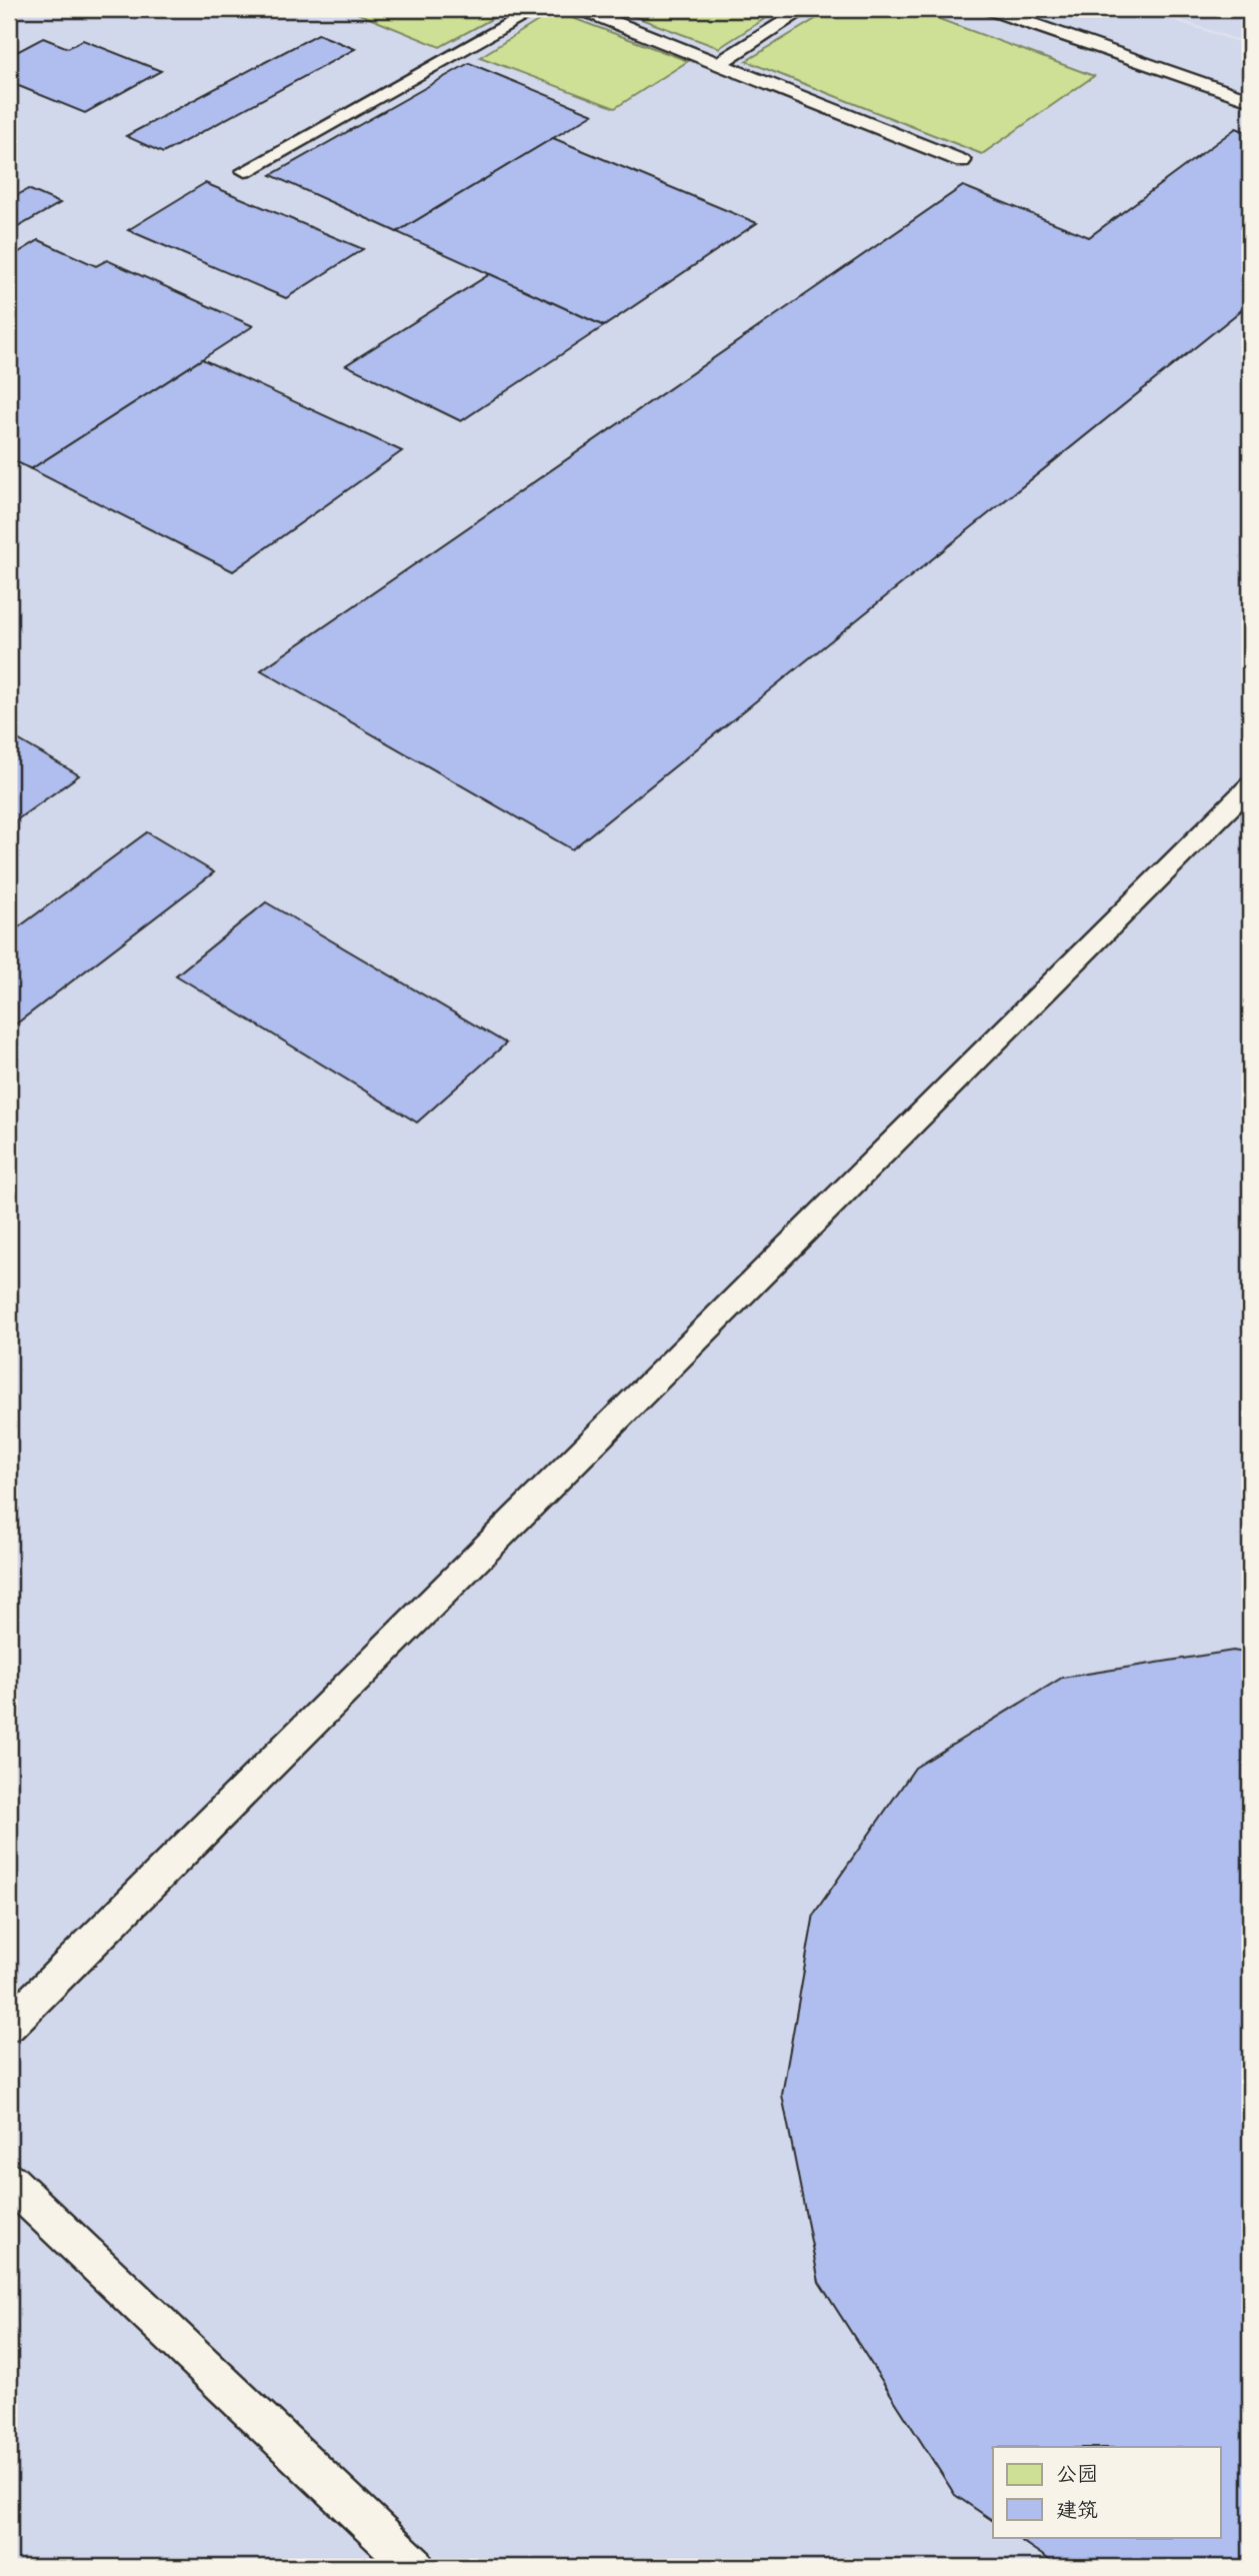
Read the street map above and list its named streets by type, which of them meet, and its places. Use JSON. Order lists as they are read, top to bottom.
{
  "legend": ["公园", "建筑"]
}
